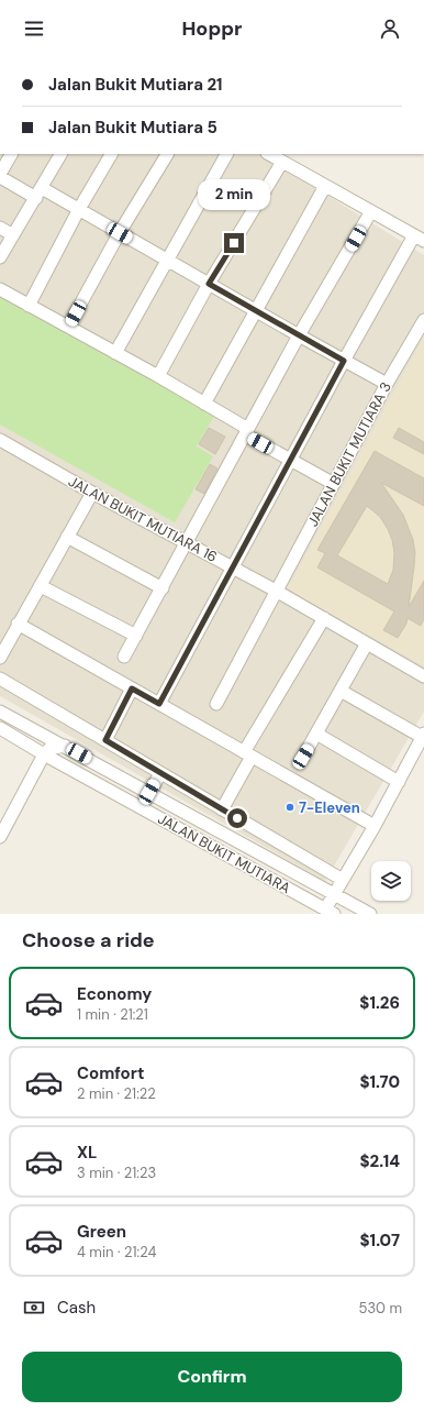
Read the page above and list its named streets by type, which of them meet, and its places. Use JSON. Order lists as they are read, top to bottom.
{
  "streets": {
    "street": ["JALAN BUKIT MUTIARA 3", "JALAN BUKIT MUTIARA 16", "JALAN BUKIT MUTIARA"]
  },
  "crossings": [
    ["JALAN BUKIT MUTIARA 3", "JALAN BUKIT MUTIARA 16"]
  ],
  "places": ["7-Eleven"],
  "page": {
    "header": "Hoppr",
    "banner": ["Jalan Bukit Mutiara 21", "Jalan Bukit Mutiara 5"],
    "bubble": "2 min",
    "heading": "Choose a ride",
    "list": [
      {
        "name": "Economy",
        "note": "1 min · 21:21",
        "value": "$1.26"
      },
      {
        "name": "Comfort",
        "note": "2 min · 21:22",
        "value": "$1.70"
      },
      {
        "name": "XL",
        "note": "3 min · 21:23",
        "value": "$2.14"
      },
      {
        "name": "Green",
        "note": "4 min · 21:24",
        "value": "$1.07"
      }
    ],
    "pay": ["Cash", "530 m"],
    "buttons": "Confirm"
  }
}
